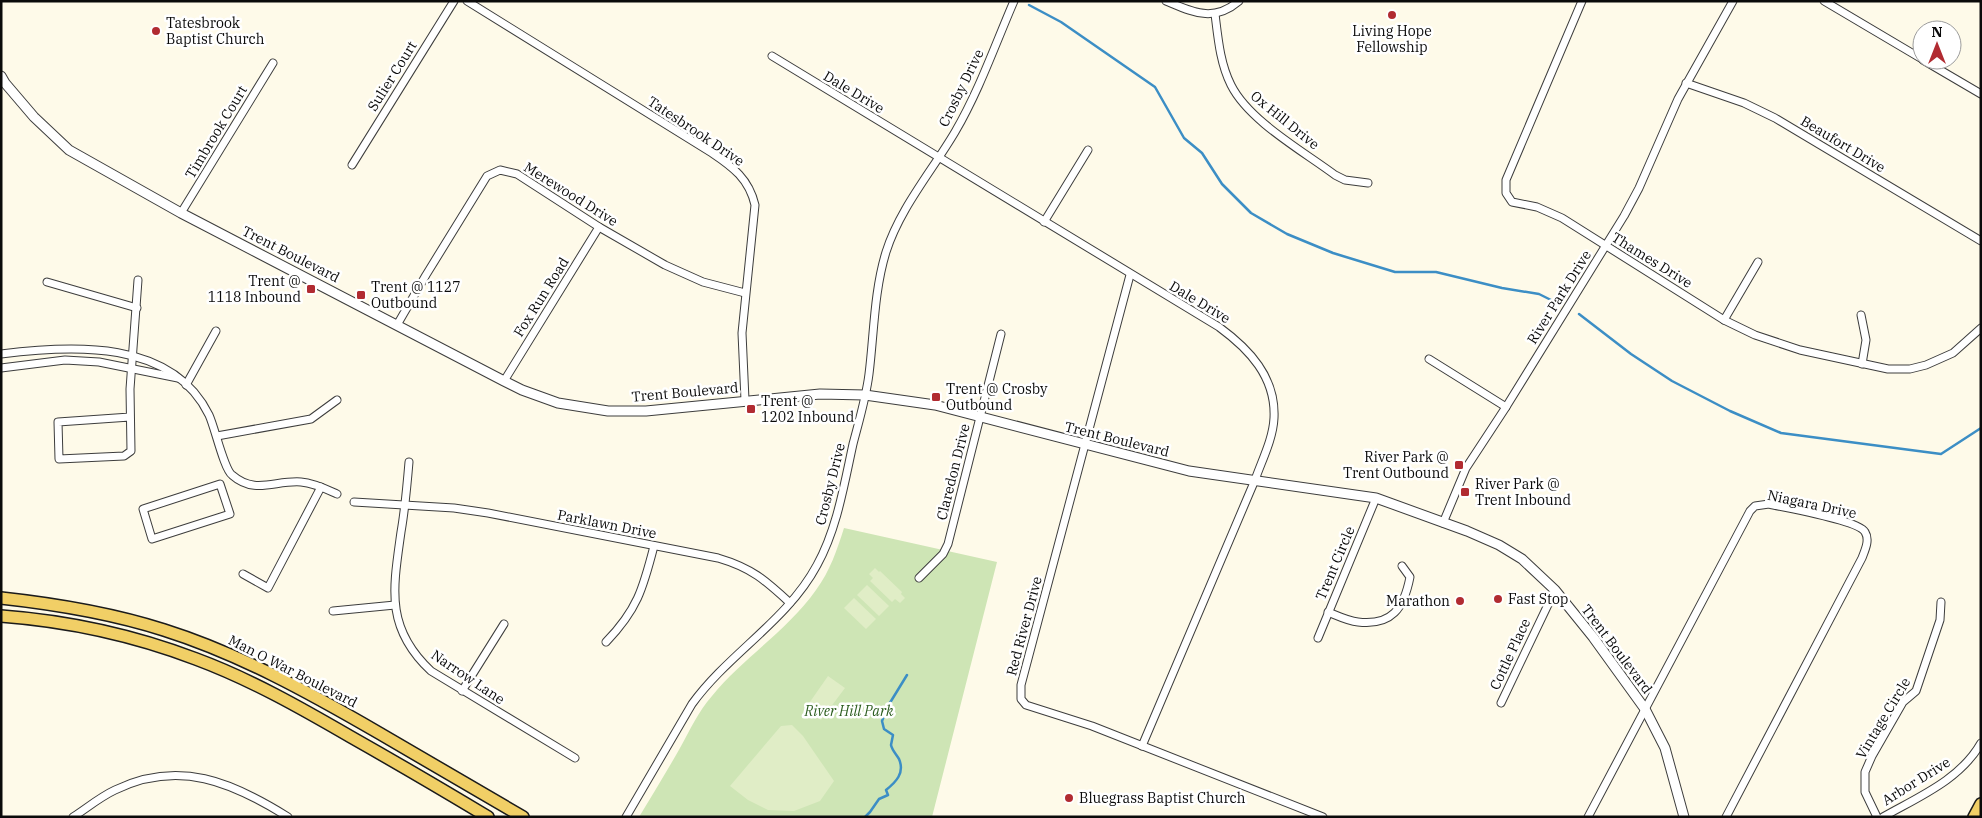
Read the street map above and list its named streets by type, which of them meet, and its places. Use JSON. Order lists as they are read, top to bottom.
{
  "streets": {
    "main road": ["Man O War Boulevard"],
    "street": [
      "Sulier Court",
      "Crosby Drive",
      "Dale Drive",
      "Ox Hill Drive",
      "Tatesbrook Drive",
      "Timbrook Court",
      "Beaufort Drive",
      "Merewood Drive",
      "Trent Boulevard",
      "Thames Drive",
      "Fox Run Road",
      "River Park Drive",
      "Claredon Drive",
      "Niagara Drive",
      "Parklawn Drive",
      "Trent Circle",
      "Red River Drive",
      "Cottle Place",
      "Narrow Lane",
      "Vintage Circle",
      "Arbor Drive"
    ]
  },
  "crossings": [
    ["Crosby Drive", "Dale Drive"],
    ["Crosby Drive", "Trent Boulevard"],
    ["Crosby Drive", "Parklawn Drive"],
    ["Dale Drive", "Trent Boulevard"],
    ["Dale Drive", "Red River Drive"],
    ["Tatesbrook Drive", "Merewood Drive"],
    ["Tatesbrook Drive", "Trent Boulevard"],
    ["Timbrook Court", "Trent Boulevard"],
    ["Beaufort Drive", "River Park Drive"],
    ["Merewood Drive", "Trent Boulevard"],
    ["Merewood Drive", "Fox Run Road"],
    ["Trent Boulevard", "Fox Run Road"],
    ["Trent Boulevard", "River Park Drive"],
    ["Trent Boulevard", "Claredon Drive"],
    ["Trent Boulevard", "Niagara Drive"],
    ["Trent Boulevard", "Trent Circle"],
    ["Trent Boulevard", "Red River Drive"],
    ["Trent Boulevard", "Cottle Place"],
    ["Thames Drive", "River Park Drive"],
    ["Parklawn Drive", "Narrow Lane"]
  ],
  "parks": ["River Hill Park"],
  "places": {
    "other": [
      "Living Hope Fellowship",
      "Tatesbrook Baptist Church",
      "Fast Stop",
      "Marathon",
      "Bluegrass Baptist Church"
    ],
    "transit": [
      "Trent @ 1118 Inbound",
      "Trent @ 1127 Outbound",
      "Trent @ Crosby Outbound",
      "Trent @ 1202 Inbound",
      "River Park @ Trent Outbound",
      "River Park @ Trent Inbound"
    ]
  },
  "north": "top"
}
